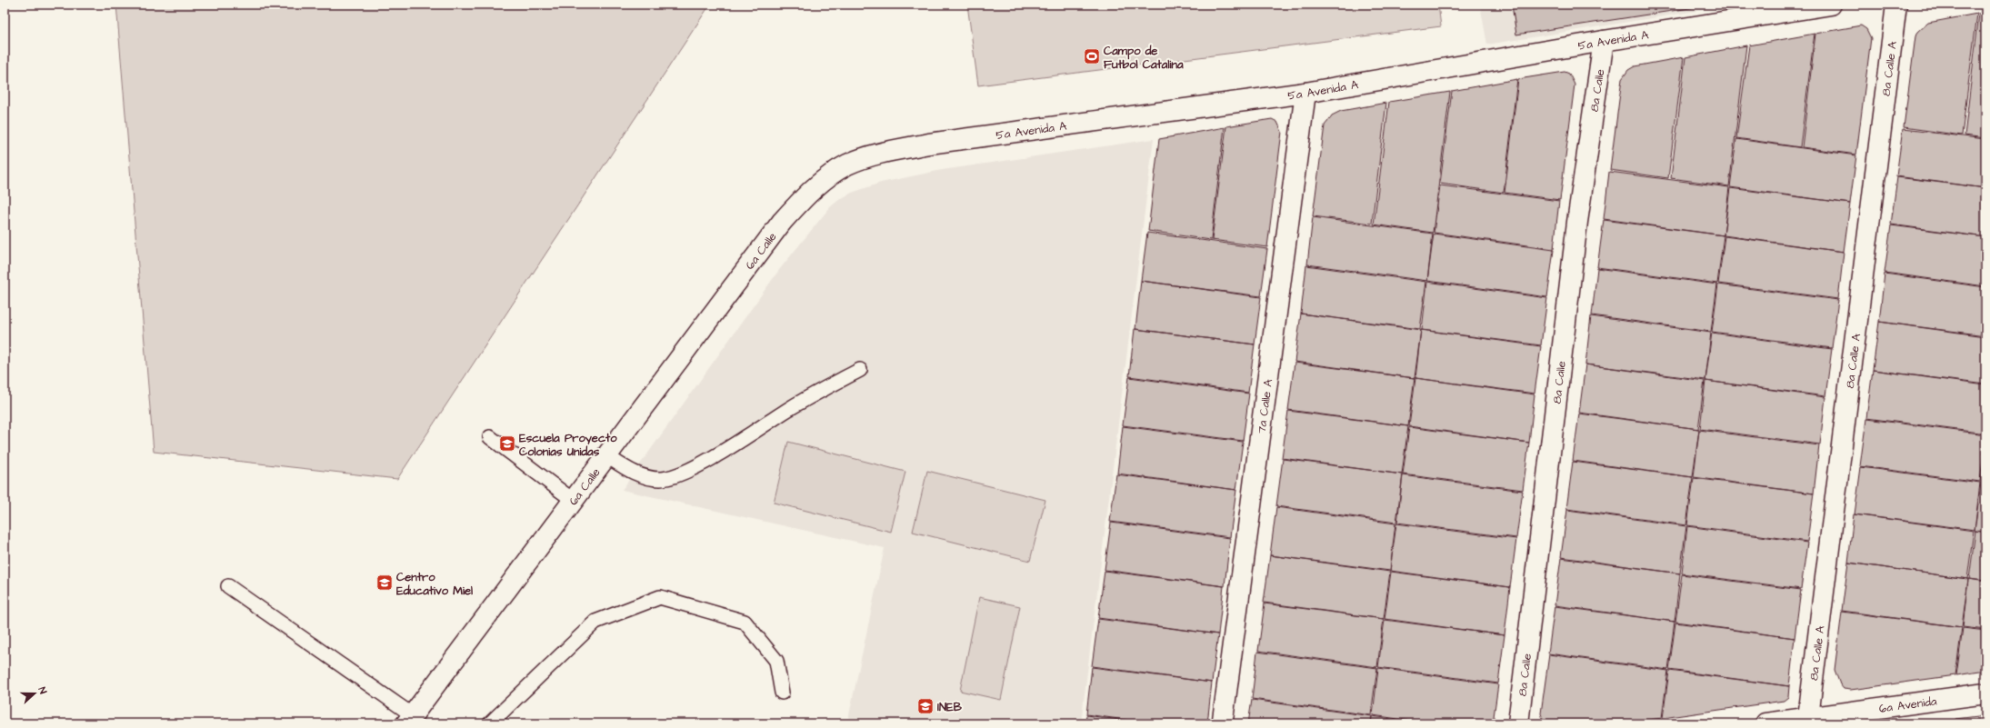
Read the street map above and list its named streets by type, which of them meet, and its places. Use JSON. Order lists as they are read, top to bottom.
{
  "streets": {
    "street": [
      "5a Avenida A",
      "8a Calle A",
      "8a Calle",
      "6a Calle",
      "7a Calle A",
      "6a Avenida"
    ]
  },
  "crossings": [
    ["5a Avenida A", "8a Calle"],
    ["5a Avenida A", "6a Calle"],
    ["5a Avenida A", "7a Calle A"],
    ["8a Calle A", "6a Avenida"]
  ],
  "places": {
    "sports": ["Campo de Futbol Catalina"],
    "school or university": ["Escuela Proyecto Colonias Unidas", "Centro Educativo Miel", "INEB"]
  },
  "north": "right"
}
